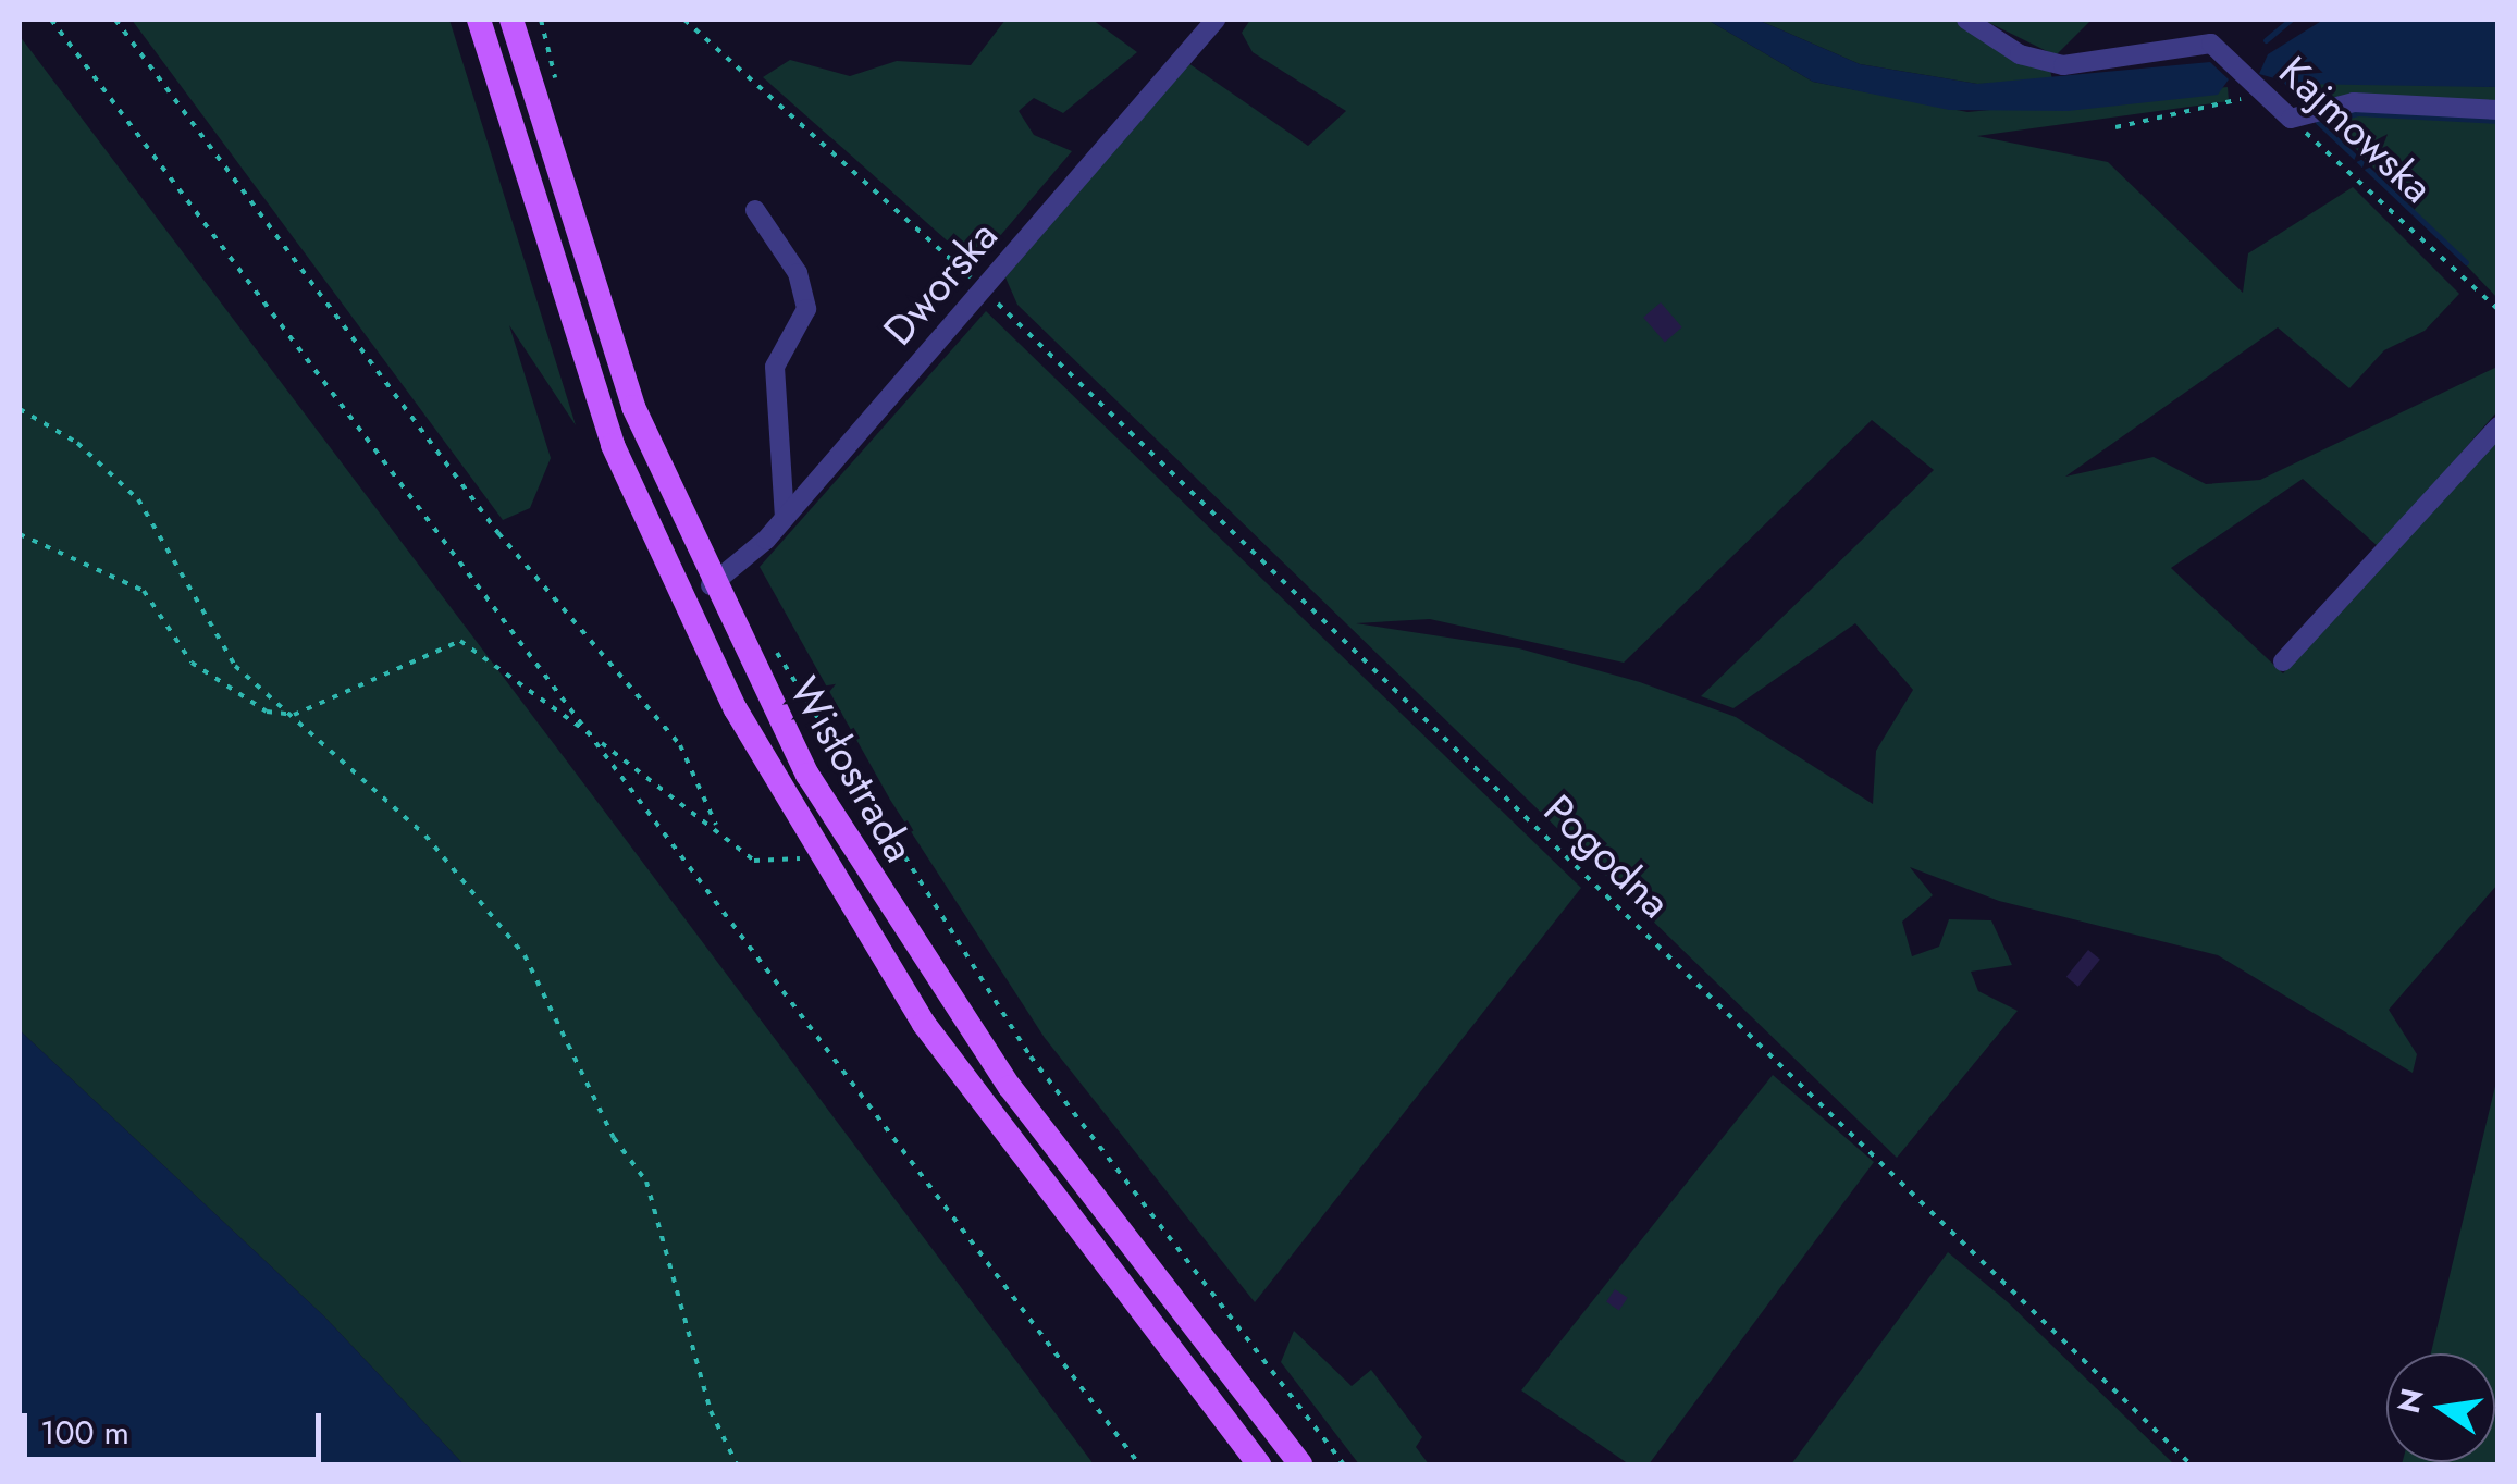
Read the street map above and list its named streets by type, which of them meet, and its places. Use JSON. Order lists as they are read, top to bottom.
{
  "streets": {
    "main road": ["Wisłostrada"],
    "street": ["Kajmowska", "Dworska"],
    "path": ["Pogodna"]
  },
  "crossings": [
    ["Dworska", "Wisłostrada"],
    ["Dworska", "Pogodna"]
  ],
  "scale_bar": "100 m",
  "north": "left"
}
